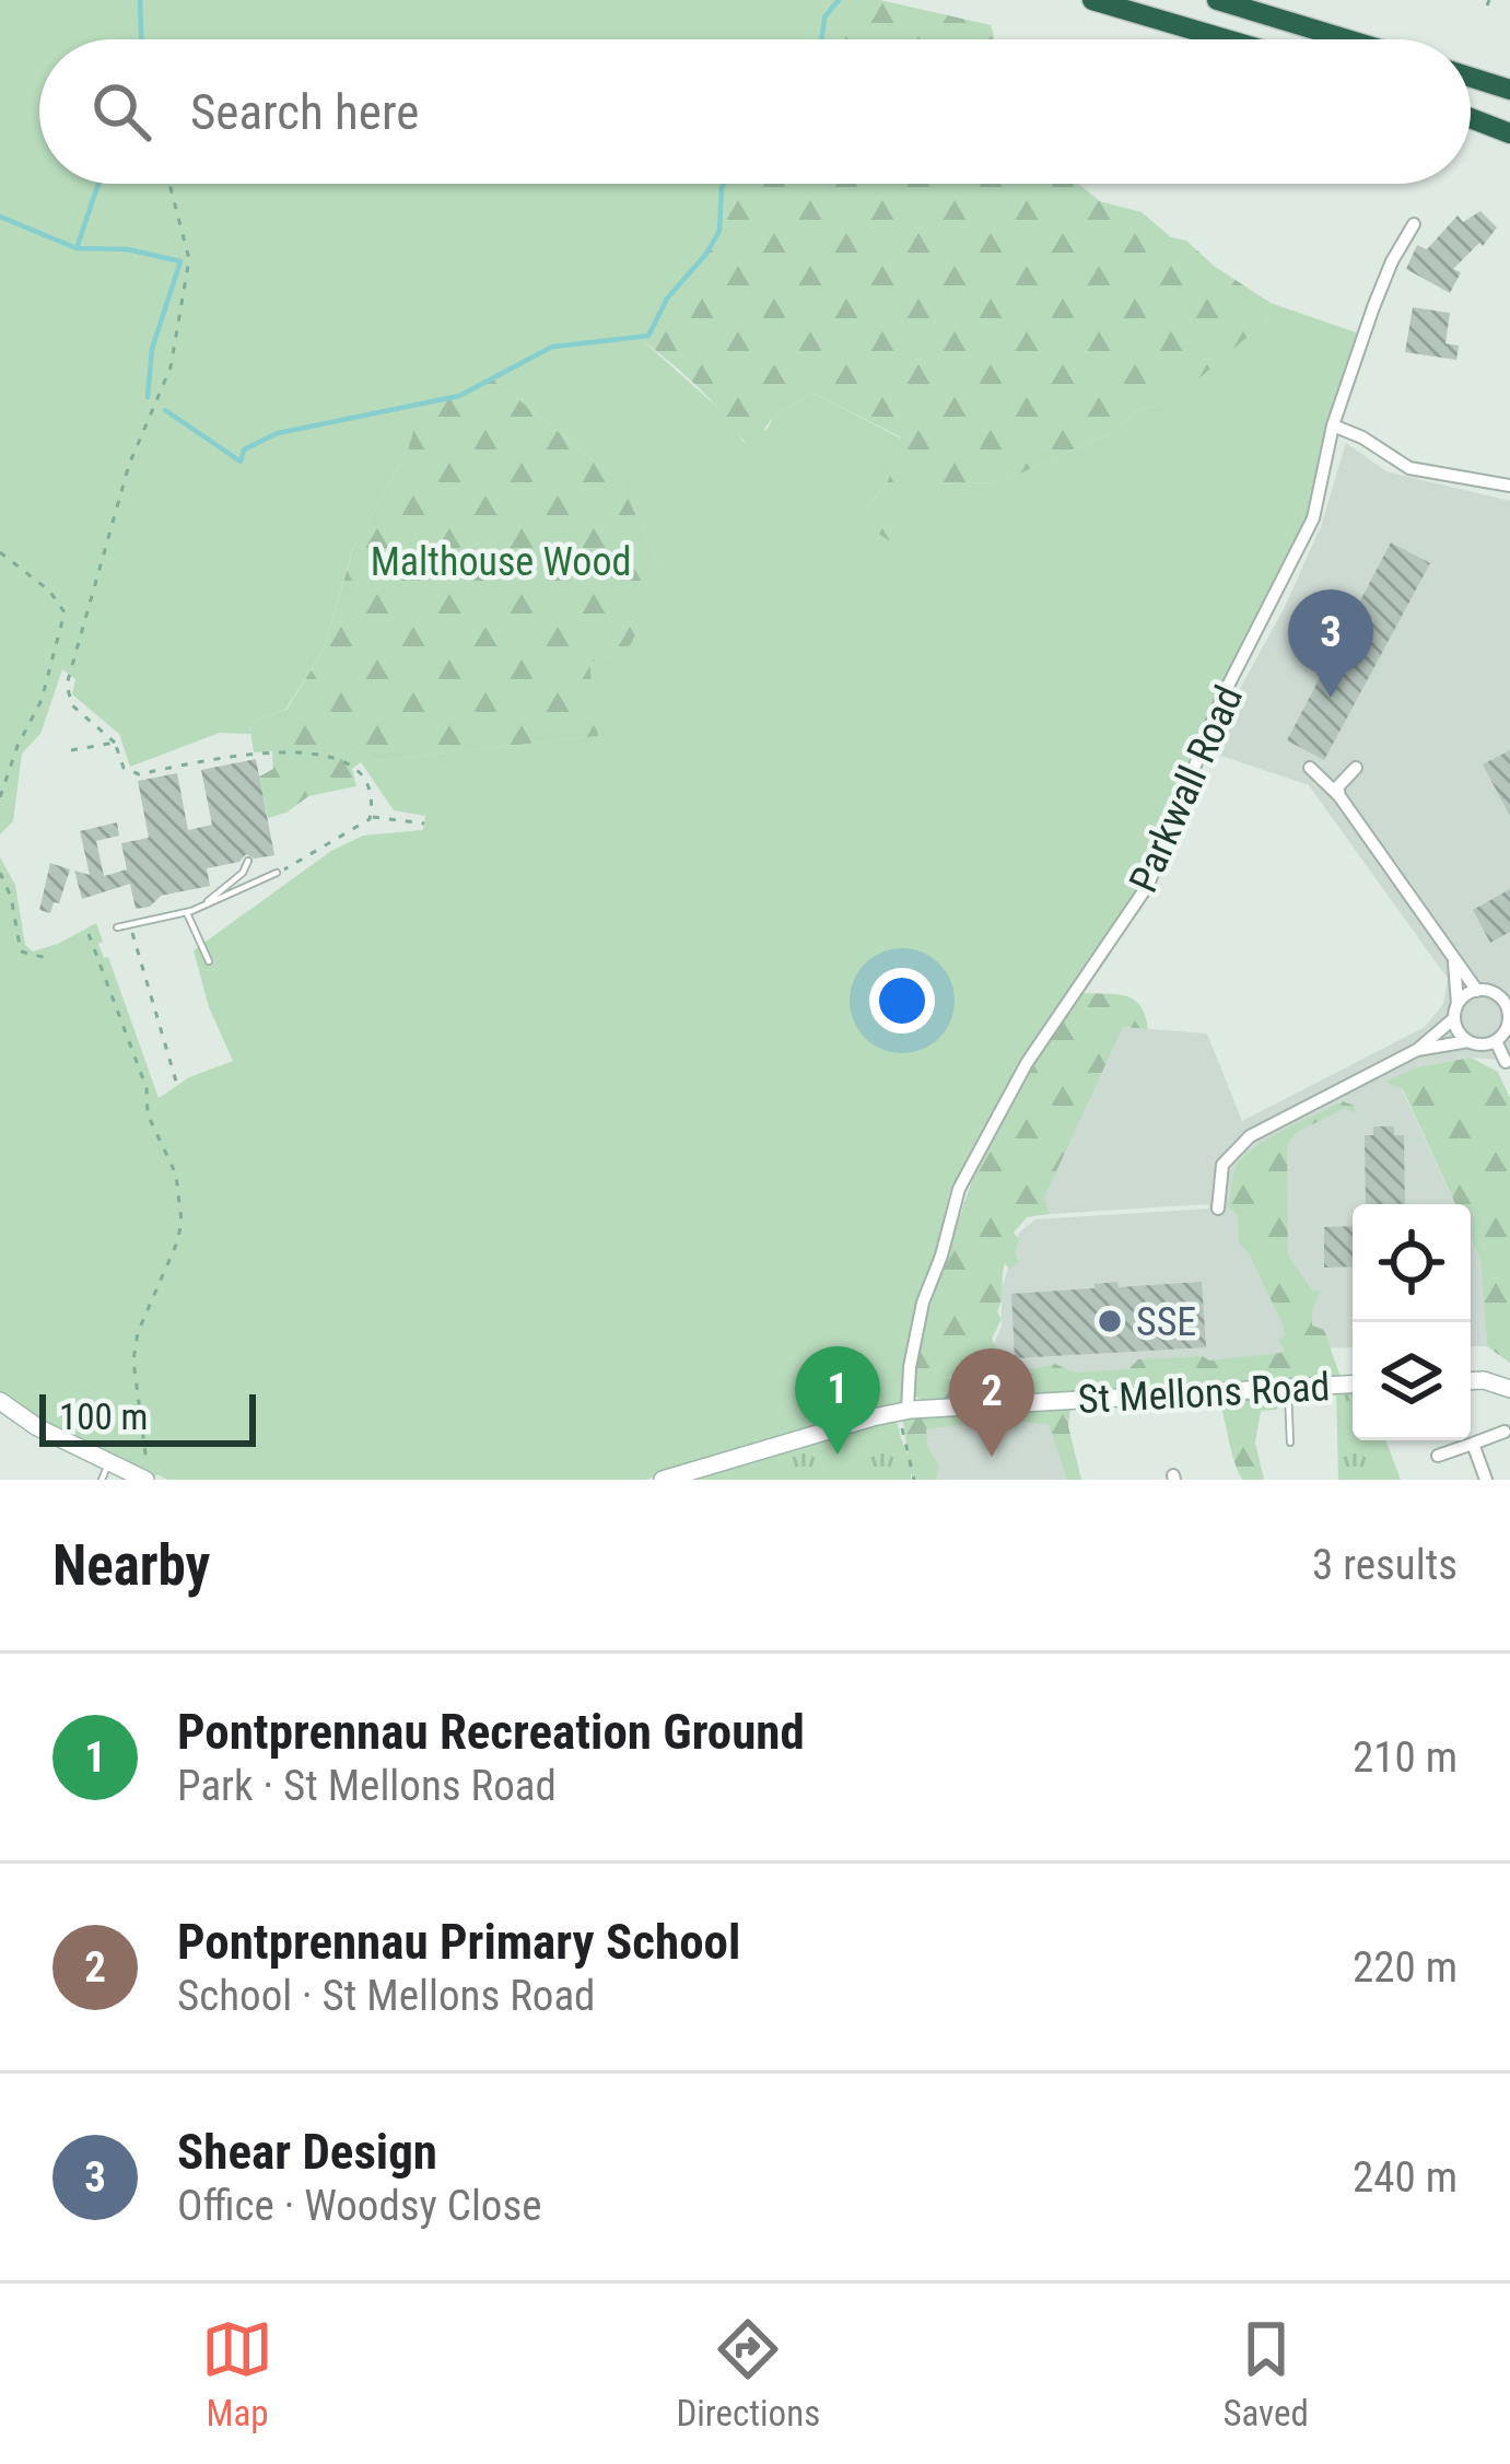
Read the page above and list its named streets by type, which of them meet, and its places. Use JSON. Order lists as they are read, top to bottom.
{
  "streets": {
    "main road": ["St Mellons Road"],
    "street": ["Parkwall Road"]
  },
  "crossings": [
    ["Parkwall Road", "St Mellons Road"]
  ],
  "parks": ["Malthouse Wood"],
  "places": ["SSE"],
  "scale_bar": "100 m",
  "page": {
    "search": "Search here",
    "pins": ["3", "1", "2"],
    "scale": "100 m",
    "heading": ["Nearby", "3 results"],
    "list": [
      {
        "mark": "1",
        "name": "Pontprennau Recreation Ground",
        "note": "Park · St Mellons Road",
        "value": "210 m"
      },
      {
        "mark": "2",
        "name": "Pontprennau Primary School",
        "note": "School · St Mellons Road",
        "value": "220 m"
      },
      {
        "mark": "3",
        "name": "Shear Design",
        "note": "Office · Woodsy Close",
        "value": "240 m"
      }
    ],
    "nav": ["Map", "Directions", "Saved"]
  }
}
